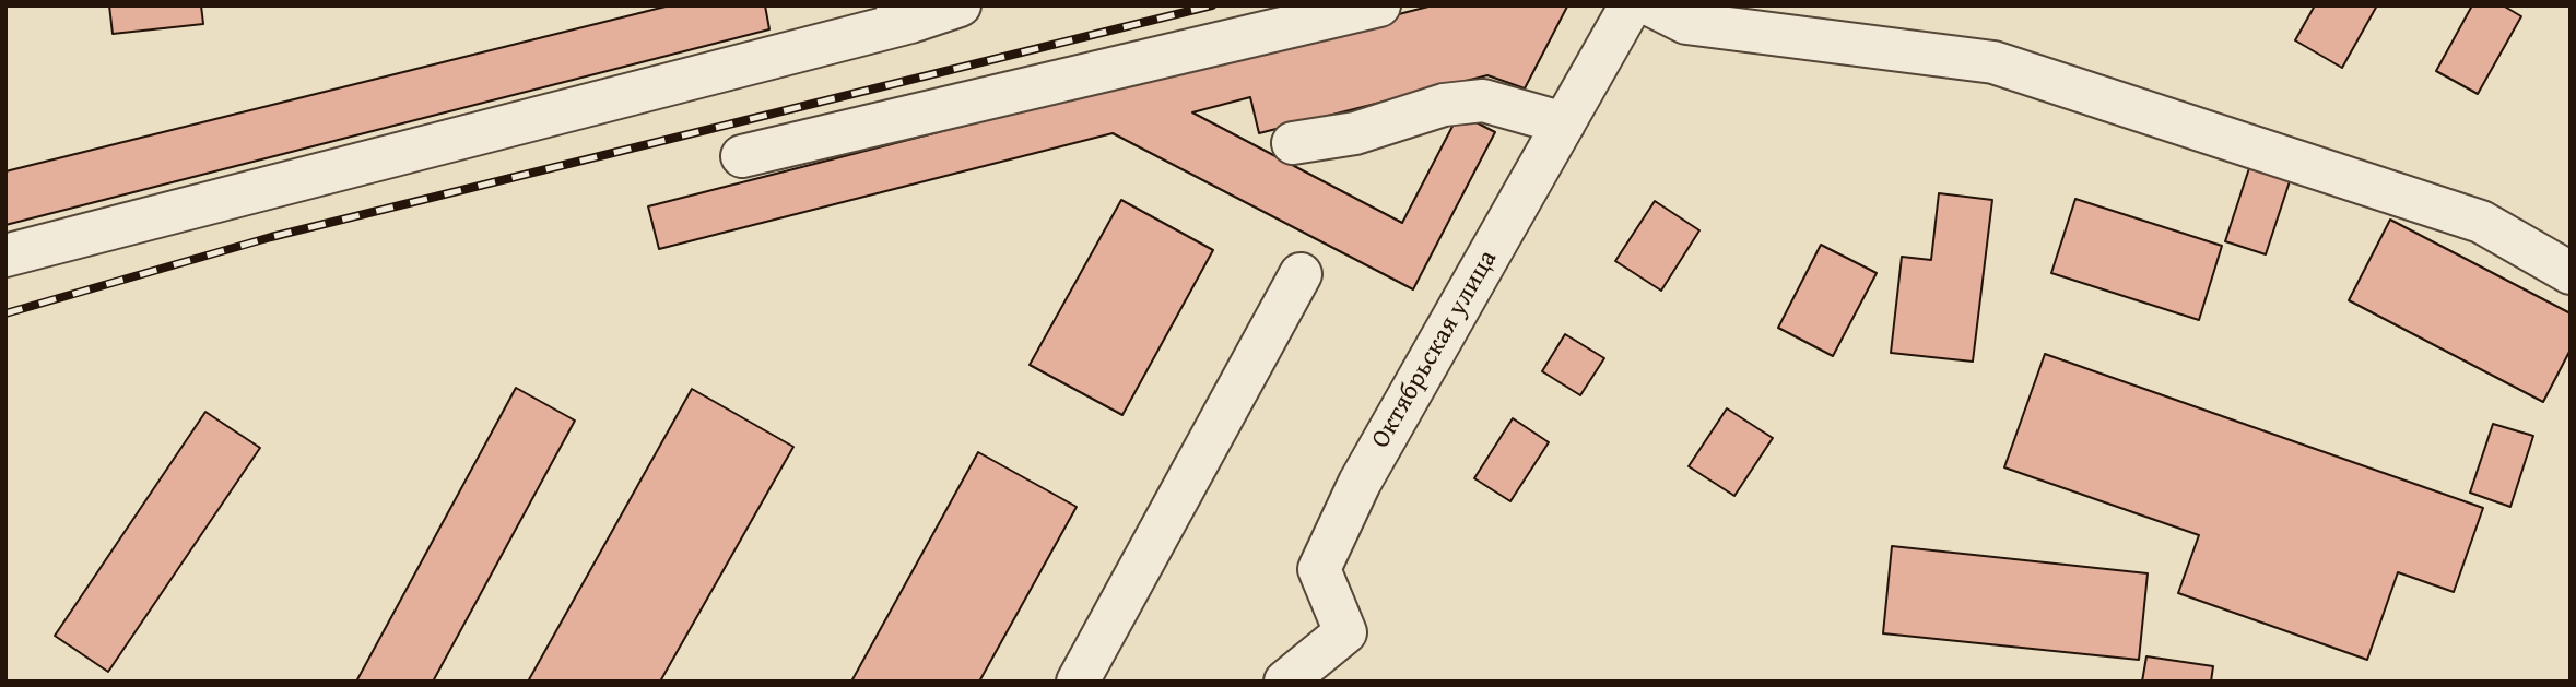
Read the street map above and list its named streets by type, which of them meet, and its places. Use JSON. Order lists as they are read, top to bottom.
{
  "streets": {
    "street": ["Октябрьская улица"]
  }
}
